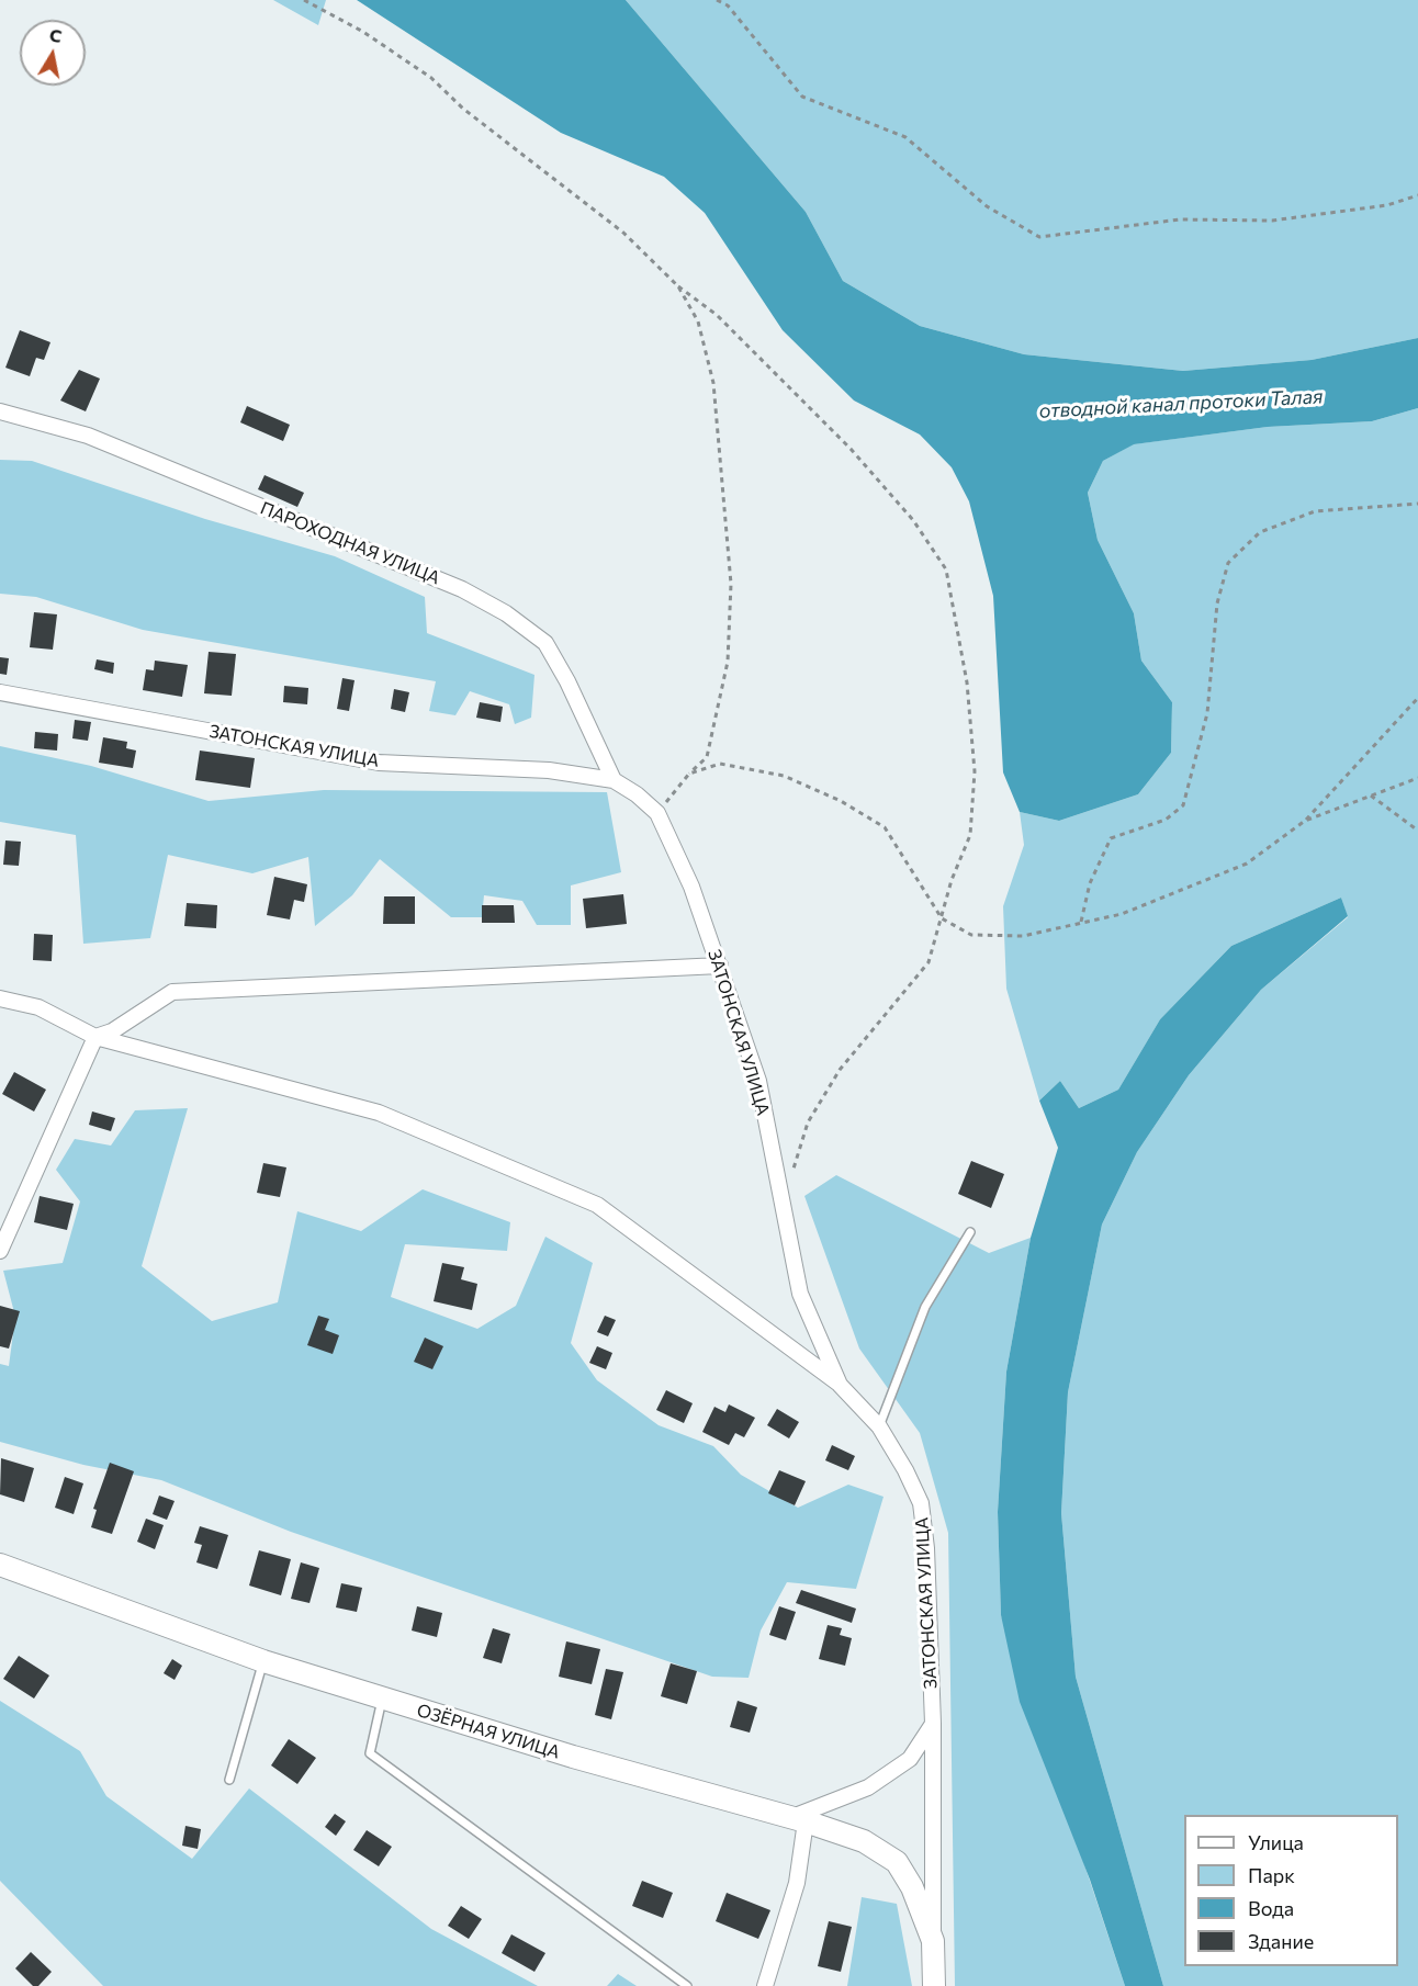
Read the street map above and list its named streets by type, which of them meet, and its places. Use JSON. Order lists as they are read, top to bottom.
{
  "streets": {
    "street": ["ПАРОХОДНАЯ УЛИЦА", "ЗАТОНСКАЯ УЛИЦА", "ОЗЁРНАЯ УЛИЦА"]
  },
  "crossings": [
    ["ПАРОХОДНАЯ УЛИЦА", "ЗАТОНСКАЯ УЛИЦА"],
    ["ЗАТОНСКАЯ УЛИЦА", "ОЗЁРНАЯ УЛИЦА"]
  ],
  "water": ["отводной канал протоки Талая"],
  "legend": [
    "Улица",
    "Парк",
    "Вода",
    "Здание"
  ],
  "north": "top"
}
